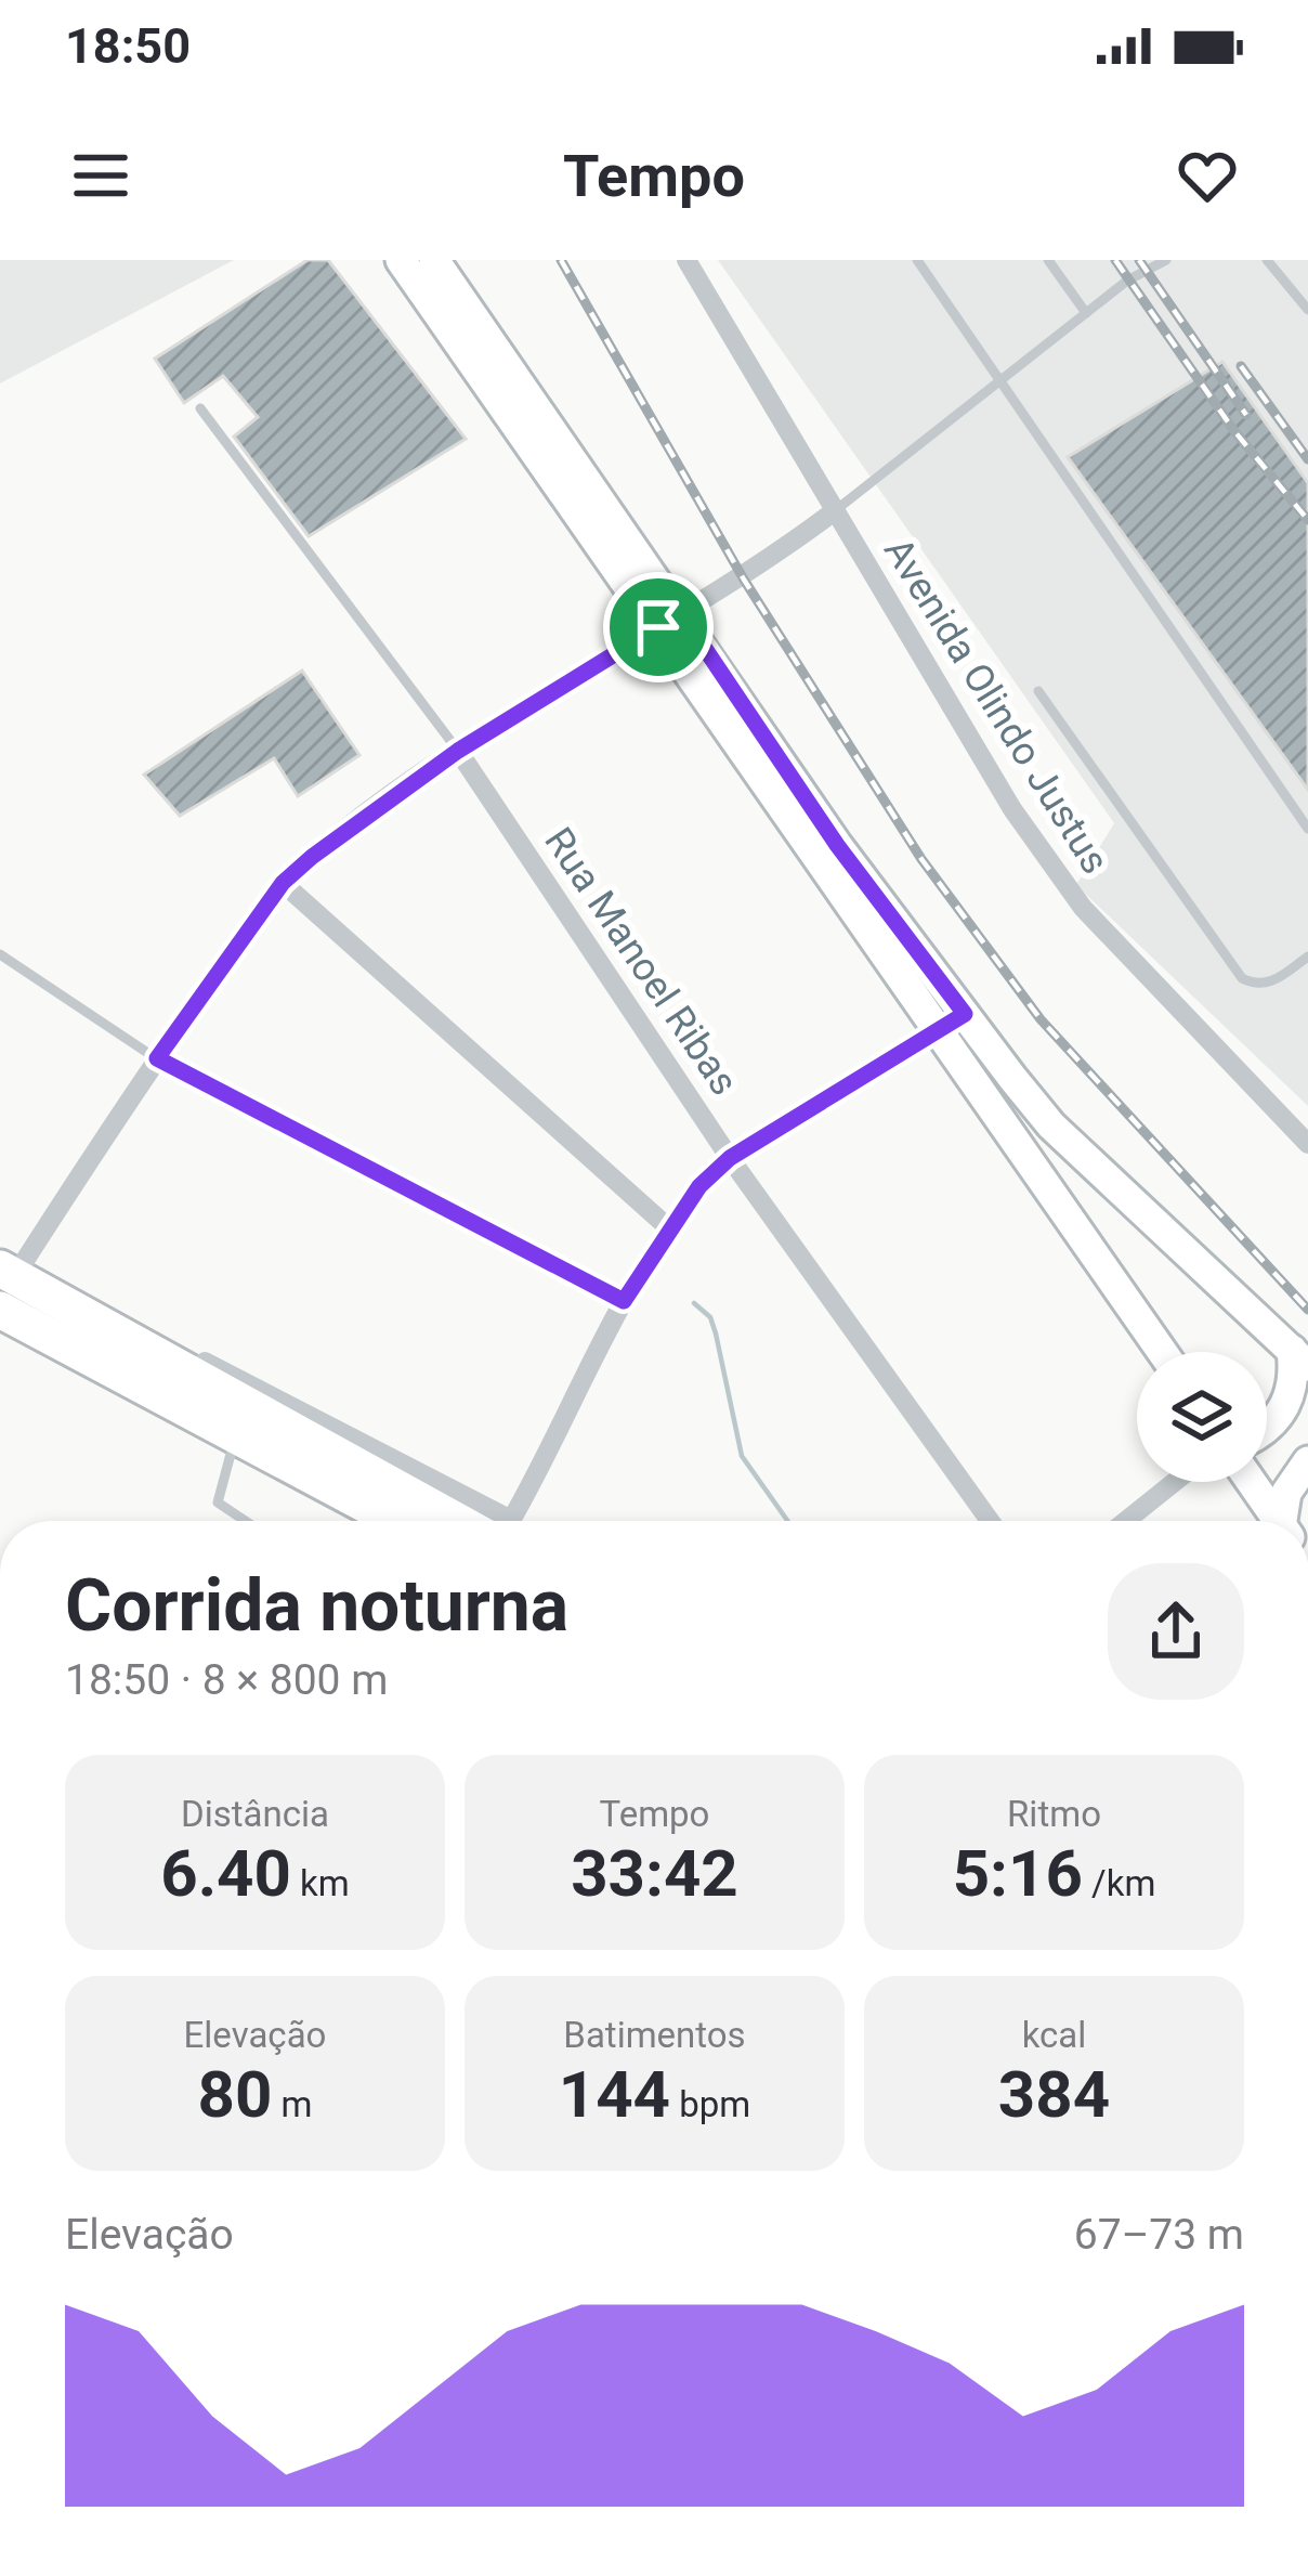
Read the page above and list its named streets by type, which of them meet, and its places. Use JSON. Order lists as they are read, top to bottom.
{
  "streets": {
    "street": ["Avenida Olindo Justus", "Rua Manoel Ribas"]
  },
  "page": {
    "status": "18:50",
    "header": "Tempo",
    "heading": ["Corrida noturna", "18:50 · 8 × 800 m"],
    "stats": [
      ["Distância", "6.40 km"],
      ["Tempo", "33:42"],
      ["Ritmo", "5:16 /km"],
      ["Elevação", "80 m"],
      ["Batimentos", "144 bpm"],
      ["kcal", "384"]
    ],
    "chart": ["Elevação", "67–73 m"]
  }
}
